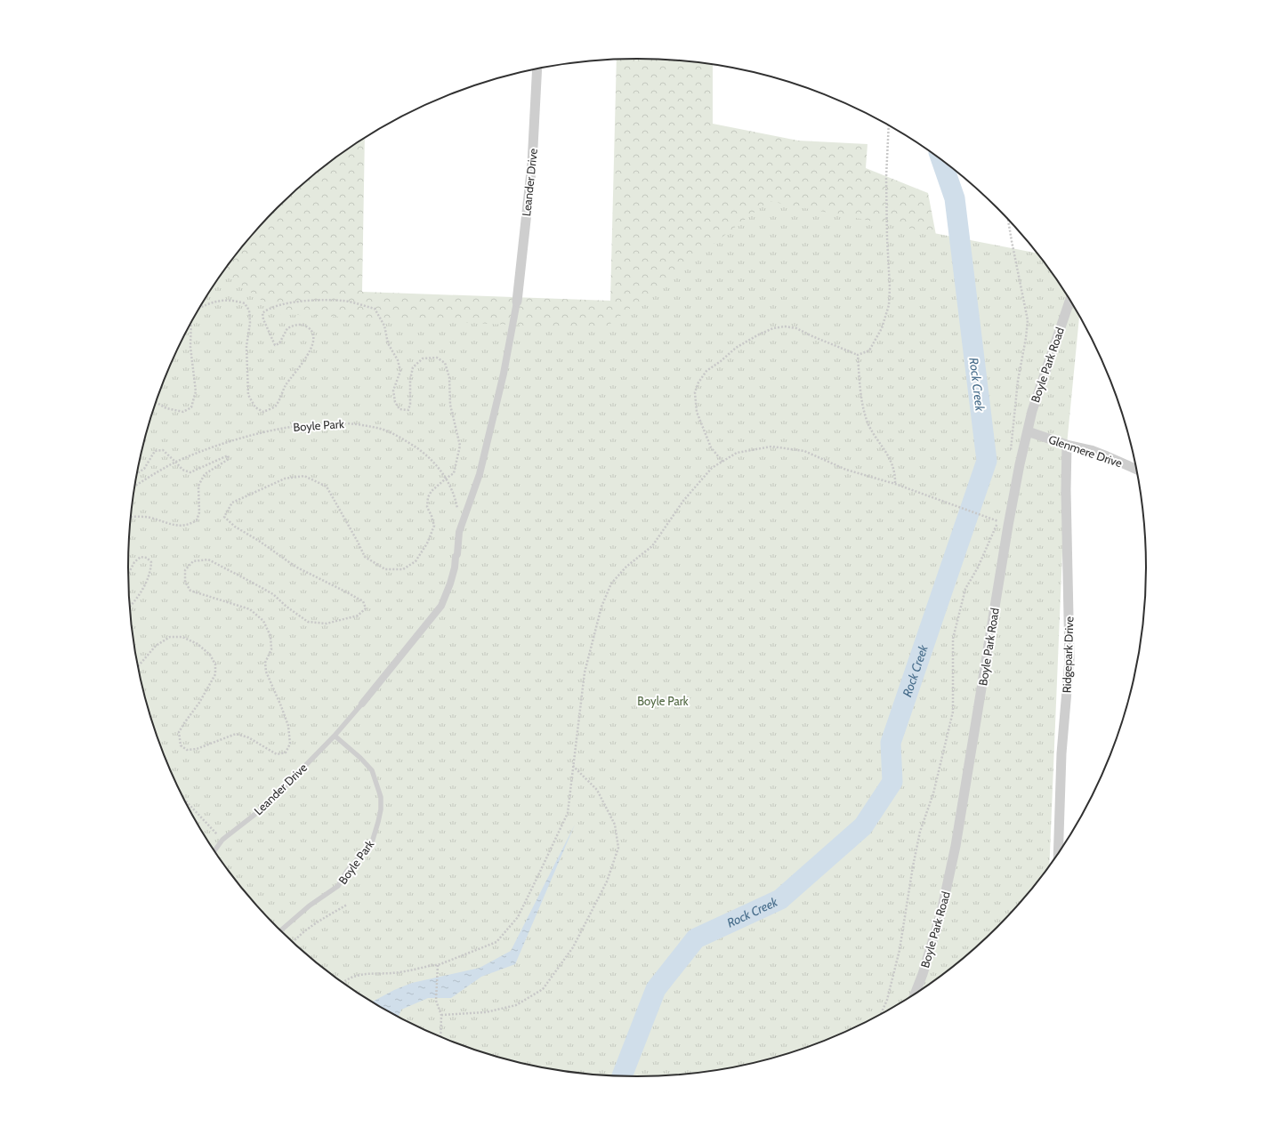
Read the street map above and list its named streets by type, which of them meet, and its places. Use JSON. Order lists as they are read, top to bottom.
{
  "streets": {
    "street": [
      "Leander Drive",
      "Boyle Park Road",
      "Glenmere Drive",
      "Ridgepark Drive"
    ],
    "lane": ["Boyle Park"]
  },
  "crossings": [
    ["Leander Drive", "Boyle Park"],
    ["Boyle Park Road", "Glenmere Drive"],
    ["Glenmere Drive", "Ridgepark Drive"]
  ],
  "water": ["Rock Creek"],
  "parks": ["Boyle Park"]
}
